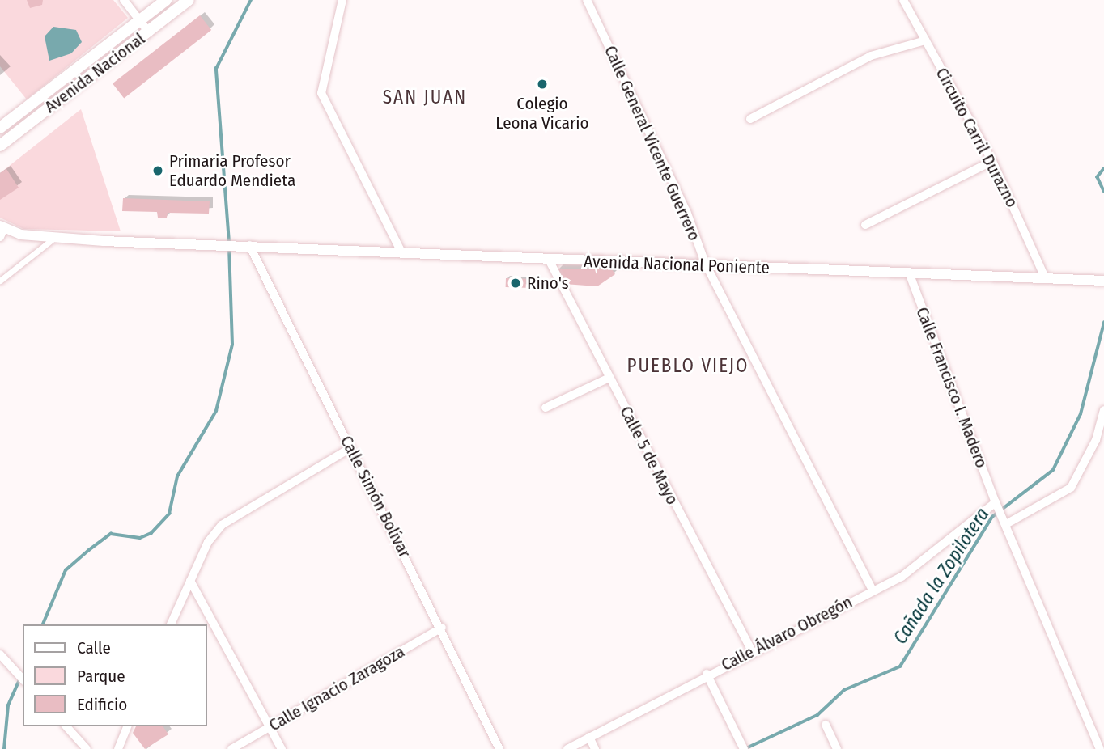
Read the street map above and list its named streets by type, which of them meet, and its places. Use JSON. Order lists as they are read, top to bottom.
{
  "streets": {
    "main road": ["Avenida Nacional"],
    "street": [
      "Circuito Carril Durazno",
      "Calle General Vicente Guerrero",
      "Avenida Nacional Poniente",
      "Calle Francisco I. Madero",
      "Calle 5 de Mayo",
      "Calle Simón Bolívar",
      "Calle Álvaro Obregón",
      "Calle Ignacio Zaragoza"
    ]
  },
  "crossings": [
    ["Circuito Carril Durazno", "Avenida Nacional Poniente"],
    ["Calle General Vicente Guerrero", "Avenida Nacional Poniente"],
    ["Calle General Vicente Guerrero", "Calle Álvaro Obregón"],
    ["Avenida Nacional Poniente", "Calle Francisco I. Madero"],
    ["Avenida Nacional Poniente", "Calle 5 de Mayo"],
    ["Avenida Nacional Poniente", "Calle Simón Bolívar"],
    ["Calle Francisco I. Madero", "Calle Álvaro Obregón"],
    ["Calle 5 de Mayo", "Calle Álvaro Obregón"],
    ["Calle Simón Bolívar", "Calle Ignacio Zaragoza"]
  ],
  "districts": ["SAN JUAN", "PUEBLO VIEJO"],
  "water": ["Cañada la Zopilotera"],
  "places": ["Colegio Leona Vicario", "Primaria Profesor Eduardo Mendieta", "Rino's"],
  "legend": ["Calle", "Parque", "Edificio"]
}
